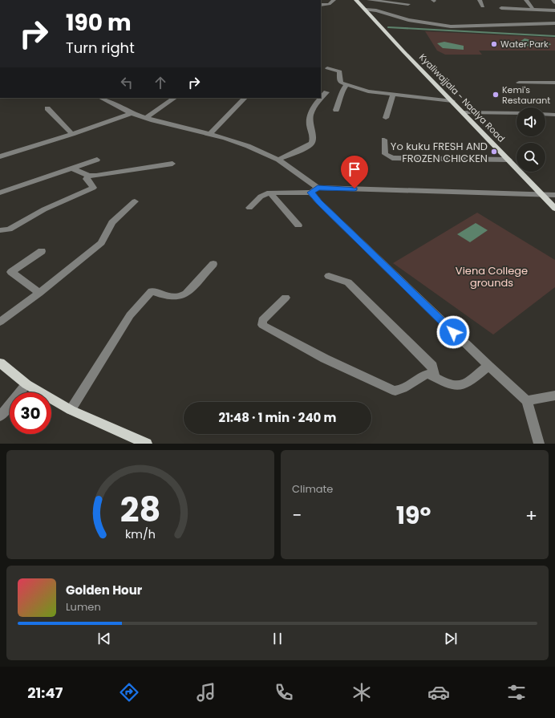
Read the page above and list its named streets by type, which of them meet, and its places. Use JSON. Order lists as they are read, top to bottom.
{
  "streets": {
    "main road": ["Kyaliwajjala - Naalya Road"]
  },
  "parks": ["Viena College grounds"],
  "places": ["Water Park", "Kemi's Restaurant", "Yo kuku FRESH AND FROZEN CHICKEN"],
  "page": {
    "turn": ["190 m", "Turn right"],
    "limit": "30",
    "trip": "21:48 · 1 min · 240 m",
    "tile": "Climate",
    "heat": ["−", "19°", "+"],
    "song": ["Golden Hour", "Lumen"],
    "tabs": "21:47",
    "gauge": ["28", "km/h"]
  }
}
